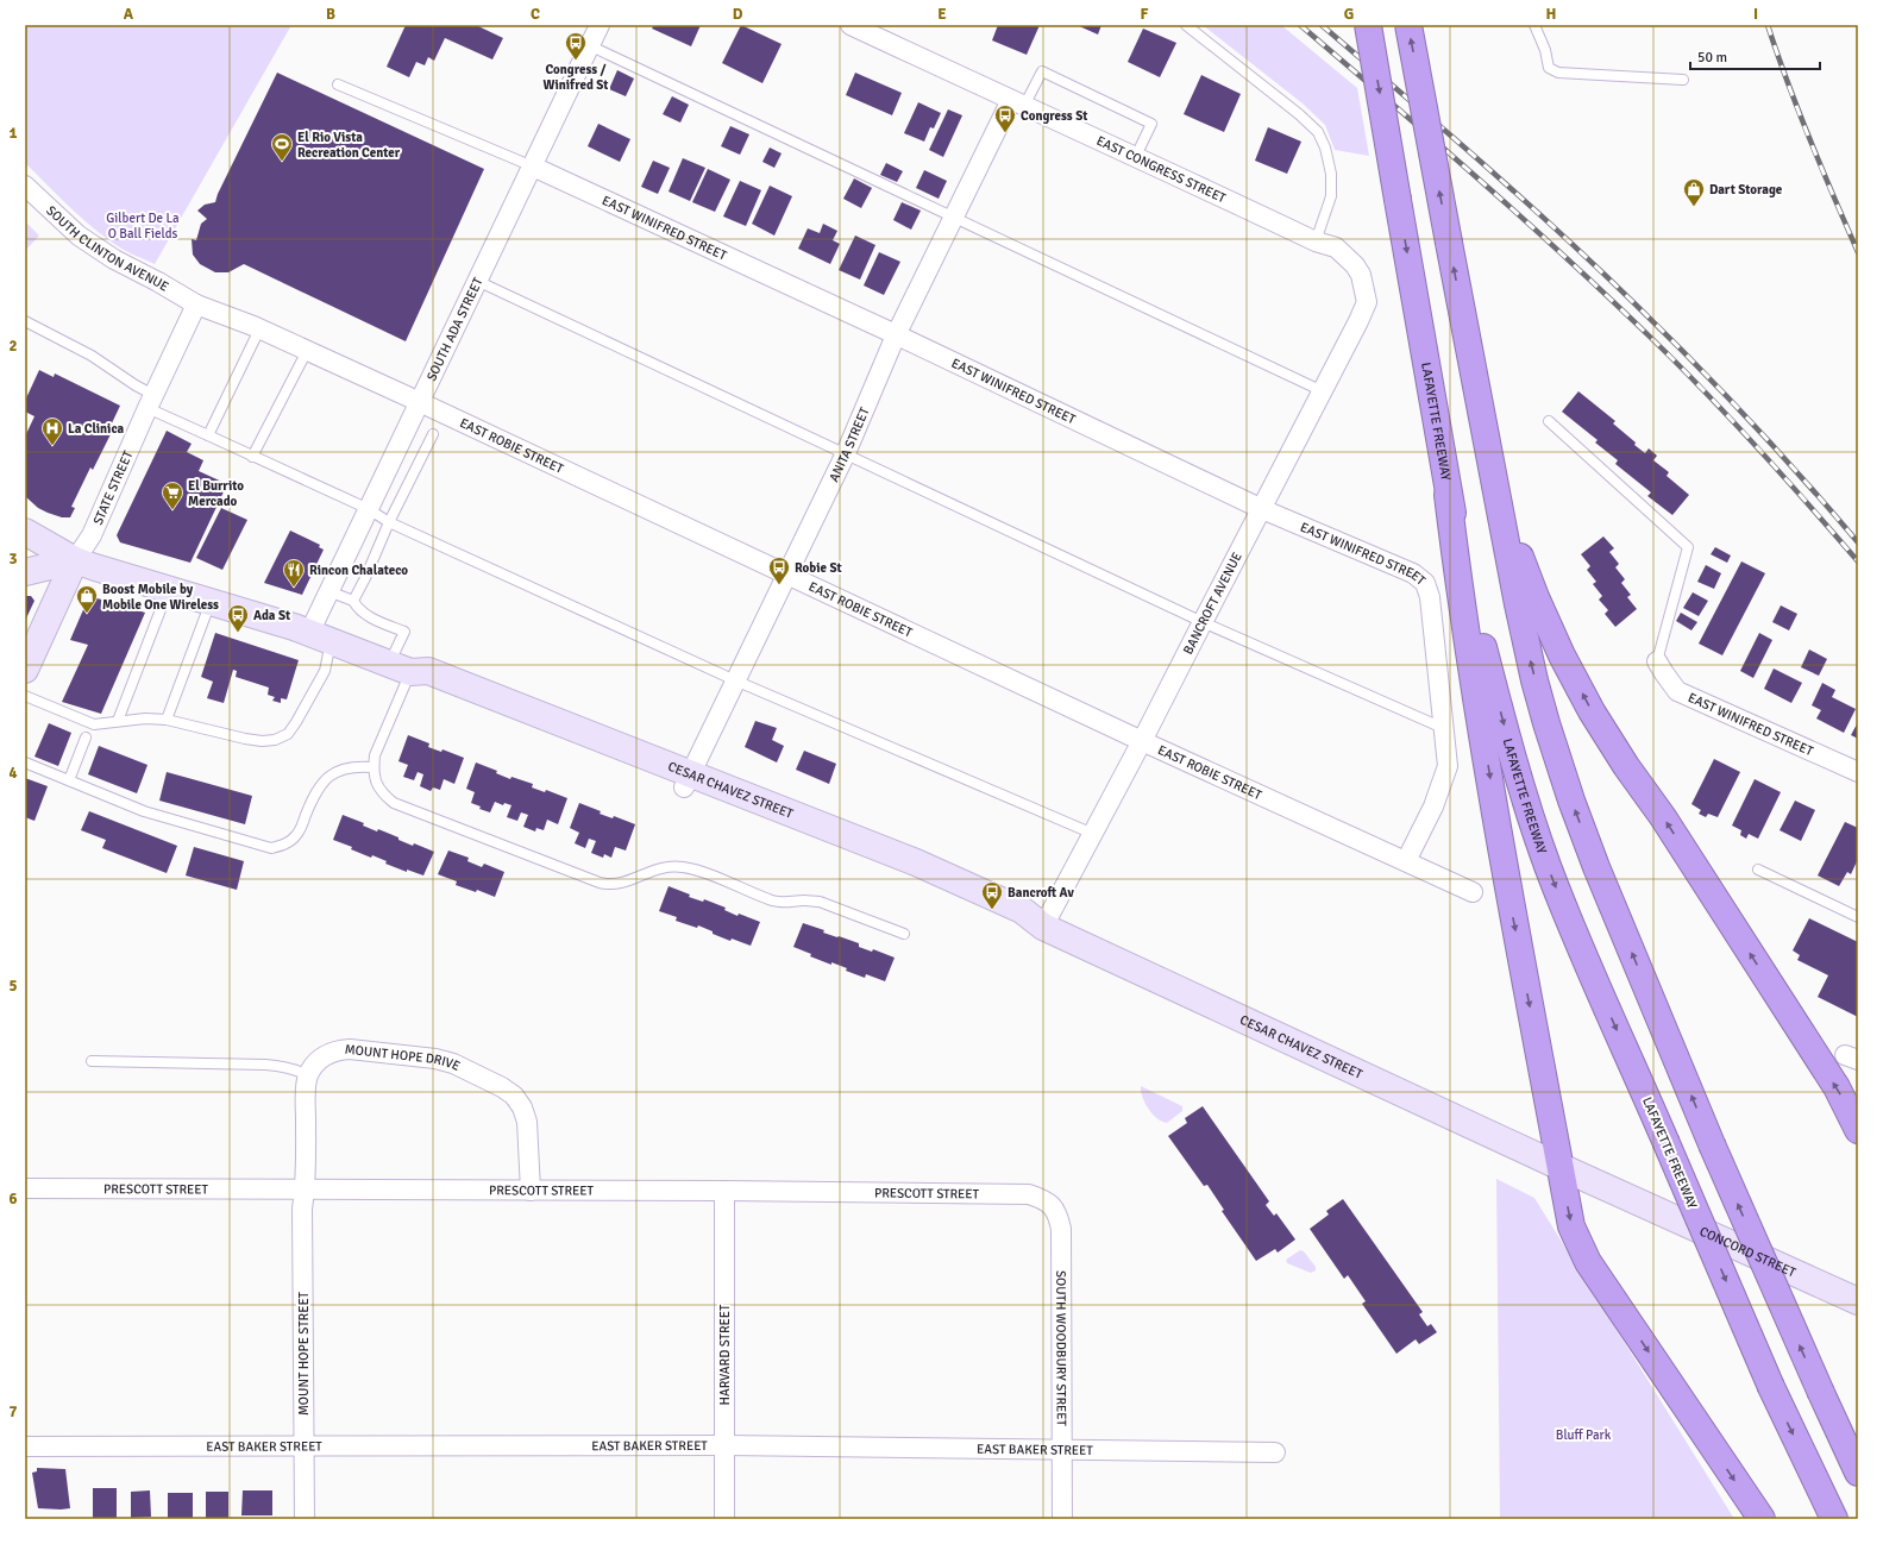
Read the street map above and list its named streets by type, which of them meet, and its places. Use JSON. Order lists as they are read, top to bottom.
{
  "streets": {
    "highway": ["LAFAYETTE FREEWAY"],
    "main road": ["STATE STREET", "CESAR CHAVEZ STREET", "CONCORD STREET"],
    "street": [
      "EAST CONGRESS STREET",
      "EAST WINIFRED STREET",
      "SOUTH CLINTON AVENUE",
      "SOUTH ADA STREET",
      "ANITA STREET",
      "EAST ROBIE STREET",
      "BANCROFT AVENUE",
      "MOUNT HOPE DRIVE",
      "PRESCOTT STREET",
      "SOUTH WOODBURY STREET",
      "MOUNT HOPE STREET",
      "HARVARD STREET",
      "EAST BAKER STREET"
    ]
  },
  "crossings": [
    ["EAST CONGRESS STREET", "ANITA STREET"],
    ["EAST CONGRESS STREET", "BANCROFT AVENUE"],
    ["EAST WINIFRED STREET", "SOUTH ADA STREET"],
    ["EAST WINIFRED STREET", "ANITA STREET"],
    ["EAST WINIFRED STREET", "EAST ROBIE STREET"],
    ["EAST WINIFRED STREET", "BANCROFT AVENUE"],
    ["SOUTH CLINTON AVENUE", "EAST ROBIE STREET"],
    ["SOUTH CLINTON AVENUE", "STATE STREET"],
    ["SOUTH ADA STREET", "EAST ROBIE STREET"],
    ["SOUTH ADA STREET", "CESAR CHAVEZ STREET"],
    ["ANITA STREET", "EAST ROBIE STREET"],
    ["ANITA STREET", "CESAR CHAVEZ STREET"],
    ["EAST ROBIE STREET", "STATE STREET"],
    ["EAST ROBIE STREET", "BANCROFT AVENUE"],
    ["STATE STREET", "CESAR CHAVEZ STREET"],
    ["BANCROFT AVENUE", "CESAR CHAVEZ STREET"],
    ["CESAR CHAVEZ STREET", "CONCORD STREET"],
    ["MOUNT HOPE DRIVE", "PRESCOTT STREET"],
    ["PRESCOTT STREET", "SOUTH WOODBURY STREET"],
    ["PRESCOTT STREET", "MOUNT HOPE STREET"],
    ["PRESCOTT STREET", "HARVARD STREET"],
    ["SOUTH WOODBURY STREET", "EAST BAKER STREET"],
    ["MOUNT HOPE STREET", "EAST BAKER STREET"],
    ["HARVARD STREET", "EAST BAKER STREET"]
  ],
  "parks": ["Gilbert De La O Ball Fields", "Bluff Park"],
  "places": {
    "bus stop": [
      "Congress / Winifred St",
      "Congress St",
      "Robie St",
      "Ada St",
      "Bancroft Av"
    ],
    "sports": ["El Rio Vista Recreation Center"],
    "shop": ["Dart Storage", "Boost Mobile by Mobile One Wireless"],
    "hospital": ["La Clinica"],
    "supermarket": ["El Burrito Mercado"],
    "restaurant": ["Rincon Chalateco"]
  },
  "scale_bar": "50 m",
  "grid": {
    "columns": [
      "A",
      "B",
      "C",
      "D",
      "E",
      "F",
      "G",
      "H",
      "I"
    ],
    "rows": [
      "1",
      "2",
      "3",
      "4",
      "5",
      "6",
      "7"
    ]
  }
}
